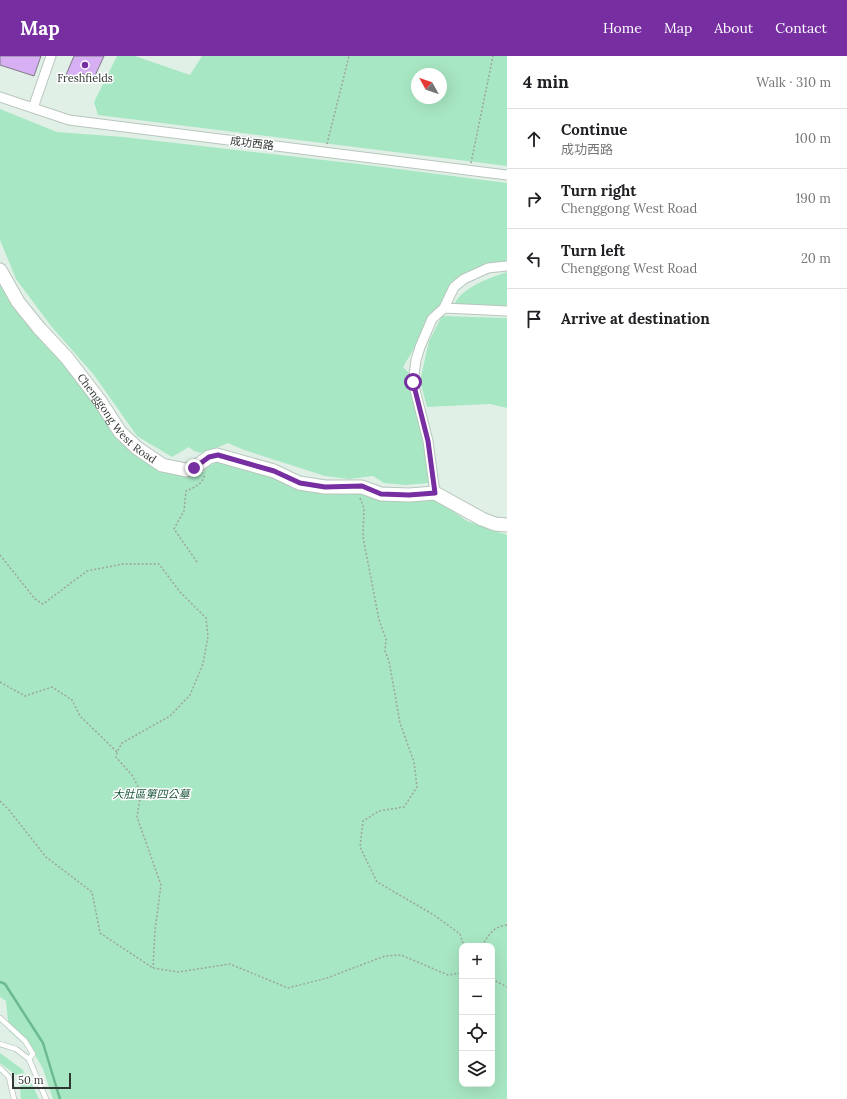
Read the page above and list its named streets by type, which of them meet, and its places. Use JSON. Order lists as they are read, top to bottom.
{
  "streets": {
    "street": ["成功西路", "Chenggong West Road"]
  },
  "parks": ["大肚區第四公墓"],
  "places": ["Freshfields"],
  "scale_bar": "50 m",
  "north": "top left",
  "page": {
    "header": "Map",
    "nav": [
      "Home",
      "Map",
      "About",
      "Contact"
    ],
    "heading": ["4 min", "Walk · 310 m"],
    "list": [
      ["Continue", "成功西路", "100 m"],
      ["Turn right", "Chenggong West Road", "190 m"],
      ["Turn left", "Chenggong West Road", "20 m"],
      "Arrive at destination"
    ],
    "map_buttons": ["+", "−"],
    "scale": "50 m"
  }
}
